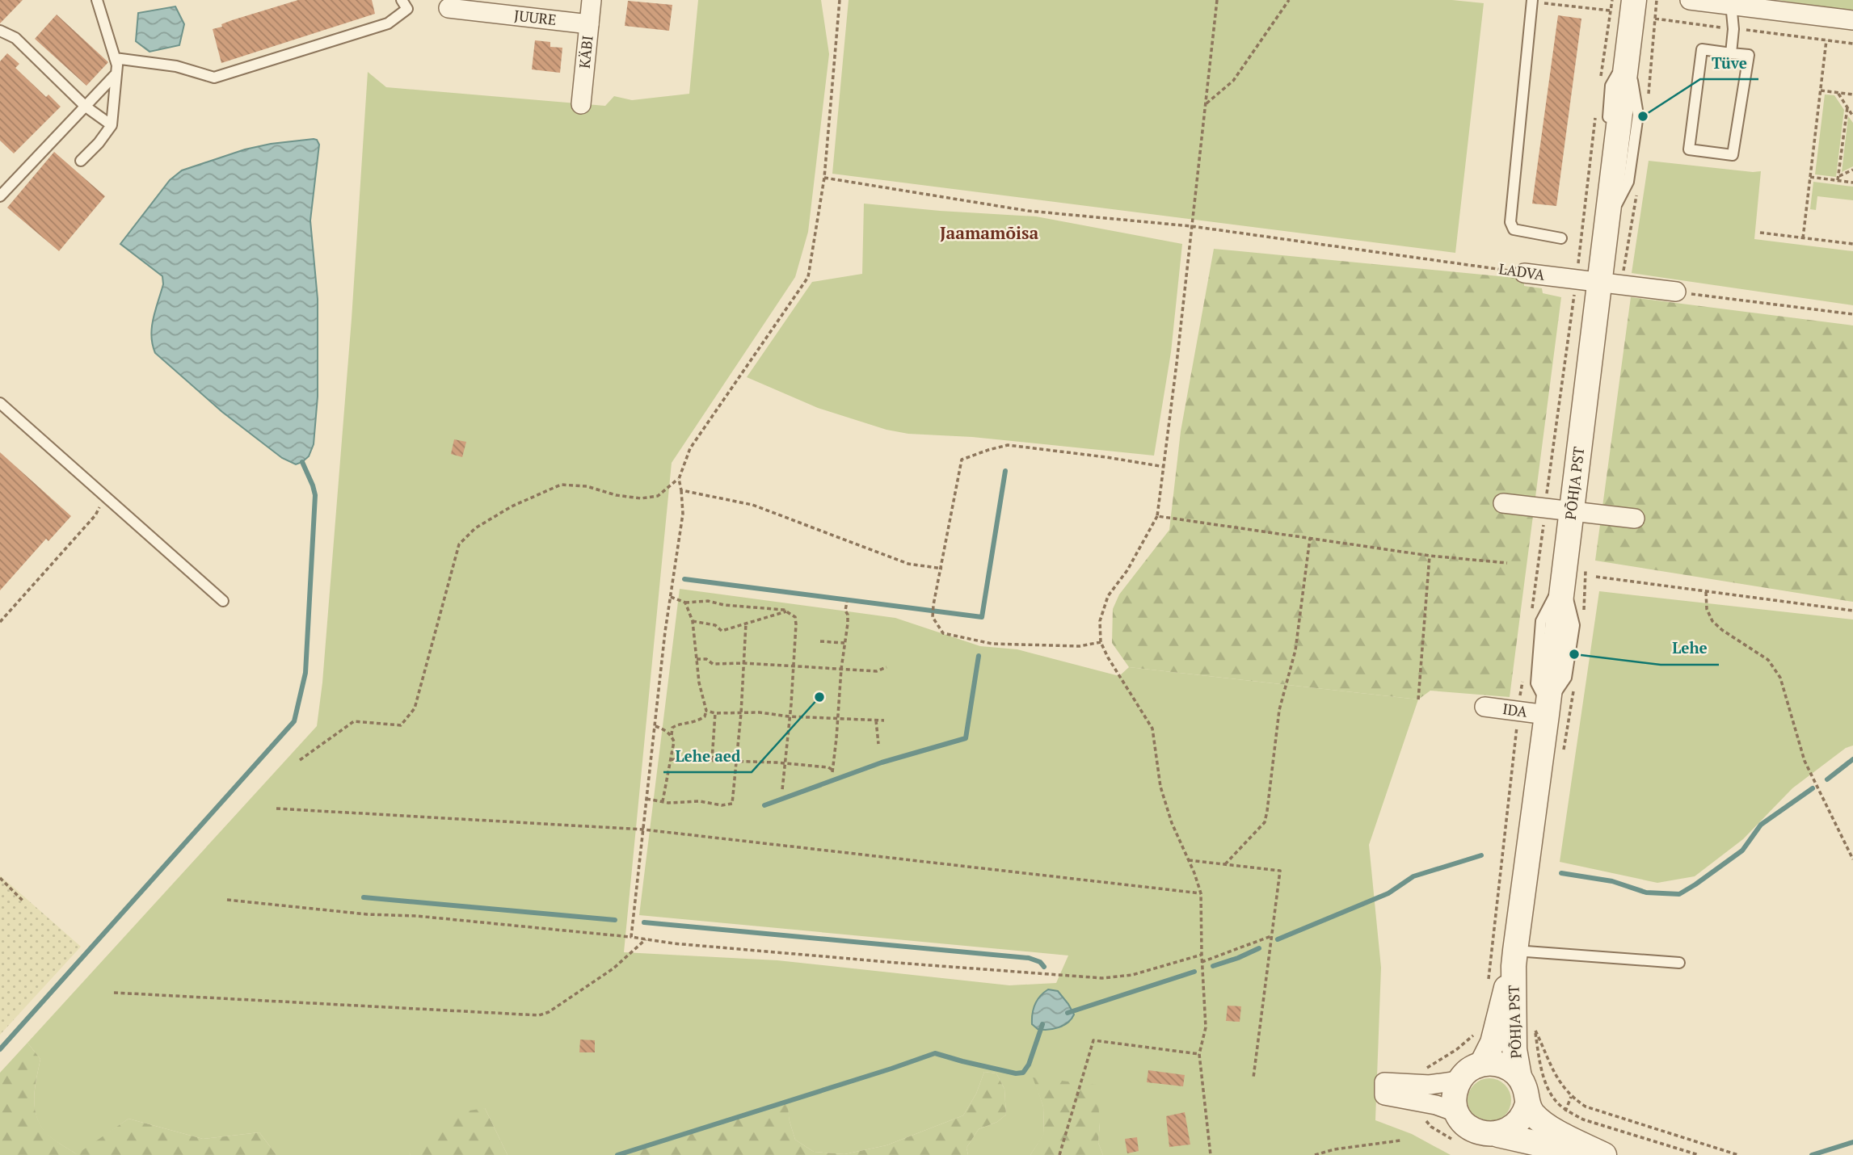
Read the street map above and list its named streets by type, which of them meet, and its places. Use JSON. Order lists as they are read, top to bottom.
{
  "streets": {
    "street": [
      "JUURE",
      "KÄBI",
      "LADVA",
      "PÕHJA PST",
      "IDA"
    ]
  },
  "crossings": [
    ["JUURE", "KÄBI"],
    ["LADVA", "PÕHJA PST"],
    ["PÕHJA PST", "IDA"]
  ],
  "districts": ["Jaamamõisa"],
  "places": ["Tüve", "Lehe", "Lehe aed"]
}
